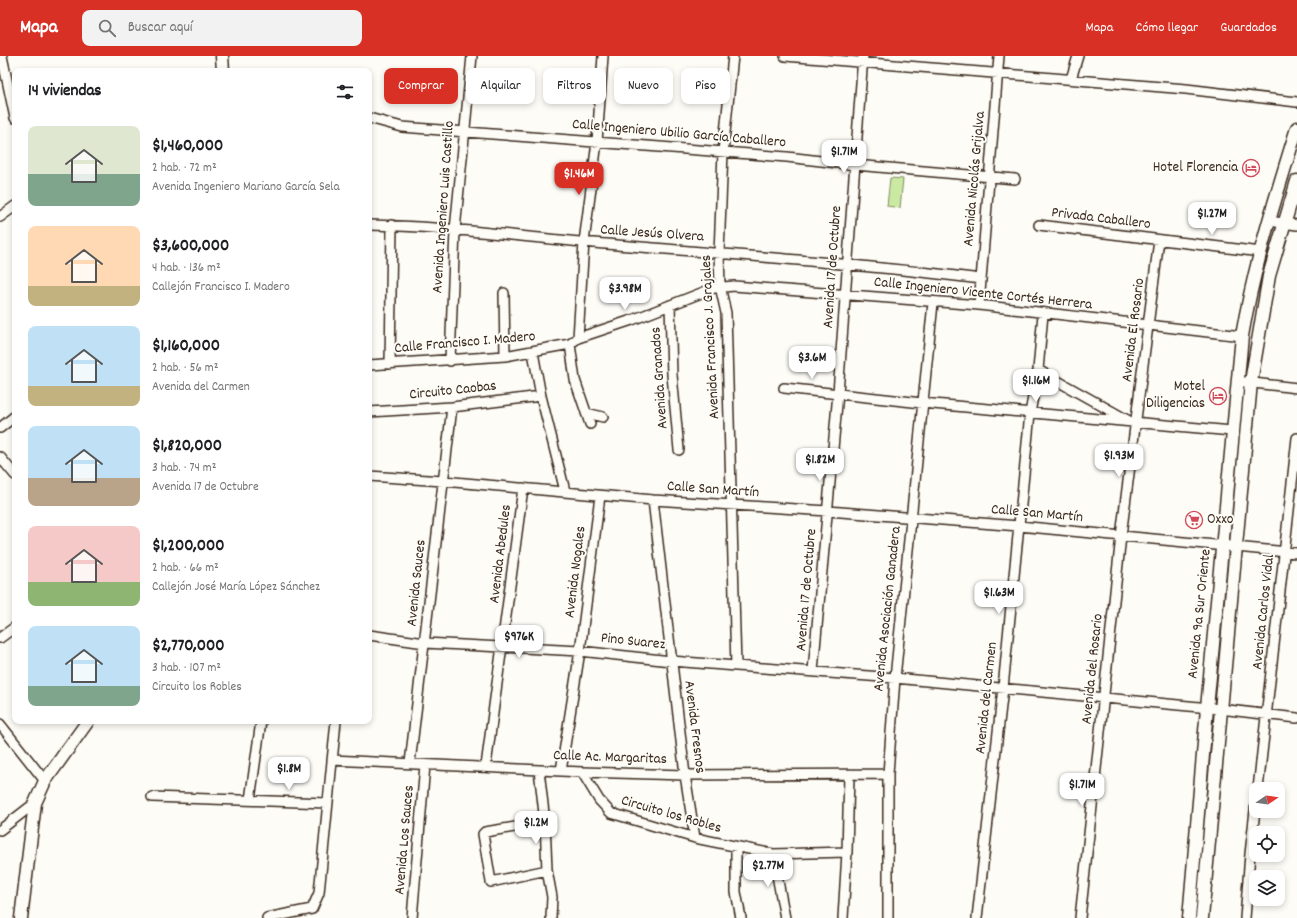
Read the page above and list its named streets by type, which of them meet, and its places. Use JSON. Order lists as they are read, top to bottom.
{
  "streets": {
    "main road": ["Avenida 9a Sur Oriente"],
    "street": [
      "Calle Ingeniero Ubilio García Caballero",
      "Avenida Nicolás Grijalva",
      "Avenida Ingeniero Luis Castillo",
      "Privada Caballero",
      "Calle Jesús Olvera",
      "Avenida 17 de Octubre",
      "Calle Ingeniero Vicente Cortés Herrera",
      "Avenida El Rosario",
      "Avenida Francisco J. Grajales",
      "Calle Francisco I. Madero",
      "Avenida Granados",
      "Circuito Caobas",
      "Calle San Martín",
      "Avenida Abedules",
      "Avenida Nogales",
      "Avenida Sauces",
      "Avenida Asociación Ganadera",
      "Avenida Carlos Vidal",
      "Pino Suarez",
      "Avenida del Rosario",
      "Avenida del Carmen",
      "Avenida Fresnos",
      "Calle Ac. Margaritas",
      "Circuito los Robles",
      "Avenida Los Sauces"
    ]
  },
  "crossings": [
    ["Calle Ingeniero Ubilio García Caballero", "Avenida Nicolás Grijalva"],
    ["Calle Ingeniero Ubilio García Caballero", "Avenida Ingeniero Luis Castillo"],
    ["Calle Ingeniero Ubilio García Caballero", "Avenida 17 de Octubre"],
    ["Calle Ingeniero Ubilio García Caballero", "Avenida Francisco J. Grajales"],
    ["Avenida Nicolás Grijalva", "Calle Jesús Olvera"],
    ["Avenida Nicolás Grijalva", "Calle Ingeniero Vicente Cortés Herrera"],
    ["Avenida Ingeniero Luis Castillo", "Calle Jesús Olvera"],
    ["Avenida Ingeniero Luis Castillo", "Calle Francisco I. Madero"],
    ["Privada Caballero", "Avenida El Rosario"],
    ["Privada Caballero", "Avenida 9a Sur Oriente"],
    ["Calle Jesús Olvera", "Avenida 17 de Octubre"],
    ["Calle Jesús Olvera", "Avenida Francisco J. Grajales"],
    ["Avenida 17 de Octubre", "Calle Ingeniero Vicente Cortés Herrera"],
    ["Avenida 17 de Octubre", "Calle San Martín"],
    ["Avenida 17 de Octubre", "Pino Suarez"],
    ["Calle Ingeniero Vicente Cortés Herrera", "Avenida El Rosario"],
    ["Calle Ingeniero Vicente Cortés Herrera", "Avenida Francisco J. Grajales"],
    ["Calle Ingeniero Vicente Cortés Herrera", "Calle Francisco I. Madero"],
    ["Calle Ingeniero Vicente Cortés Herrera", "Avenida Asociación Ganadera"],
    ["Calle Ingeniero Vicente Cortés Herrera", "Avenida 9a Sur Oriente"],
    ["Calle Ingeniero Vicente Cortés Herrera", "Avenida del Carmen"],
    ["Avenida El Rosario", "Avenida del Rosario"],
    ["Avenida Francisco J. Grajales", "Calle Francisco I. Madero"],
    ["Avenida Francisco J. Grajales", "Calle San Martín"],
    ["Avenida Francisco J. Grajales", "Pino Suarez"],
    ["Calle Francisco I. Madero", "Avenida Granados"],
    ["Circuito Caobas", "Avenida Sauces"],
    ["Calle San Martín", "Avenida Abedules"],
    ["Calle San Martín", "Avenida Nogales"],
    ["Calle San Martín", "Avenida Sauces"],
    ["Calle San Martín", "Avenida Asociación Ganadera"],
    ["Calle San Martín", "Avenida Carlos Vidal"],
    ["Calle San Martín", "Avenida 9a Sur Oriente"],
    ["Calle San Martín", "Avenida del Rosario"],
    ["Calle San Martín", "Avenida del Carmen"],
    ["Calle San Martín", "Avenida Fresnos"],
    ["Avenida Abedules", "Pino Suarez"],
    ["Avenida Abedules", "Calle Ac. Margaritas"],
    ["Avenida Nogales", "Pino Suarez"],
    ["Avenida Nogales", "Calle Ac. Margaritas"],
    ["Avenida Sauces", "Pino Suarez"],
    ["Avenida Sauces", "Calle Ac. Margaritas"],
    ["Avenida Asociación Ganadera", "Pino Suarez"],
    ["Avenida Asociación Ganadera", "Calle Ac. Margaritas"],
    ["Avenida Carlos Vidal", "Pino Suarez"],
    ["Avenida 9a Sur Oriente", "Pino Suarez"],
    ["Pino Suarez", "Avenida del Rosario"],
    ["Pino Suarez", "Avenida del Carmen"],
    ["Pino Suarez", "Avenida Fresnos"],
    ["Avenida Fresnos", "Calle Ac. Margaritas"],
    ["Avenida Fresnos", "Circuito los Robles"],
    ["Calle Ac. Margaritas", "Circuito los Robles"],
    ["Calle Ac. Margaritas", "Avenida Los Sauces"]
  ],
  "places": {
    "hotel": ["Hotel Florencia", "Motel Diligencias"],
    "supermarket": ["Oxxo"]
  },
  "north": "right",
  "page": {
    "header": "Mapa",
    "search": "Buscar aquí",
    "nav": ["Mapa", "Cómo llegar", "Guardados"],
    "chip": [
      "Comprar",
      "Alquilar",
      "Filtros",
      "Nuevo",
      "Piso"
    ],
    "heading": "14 viviendas",
    "list": [
      {
        "name": "$1,460,000",
        "note": "2 hab. · 72 m² · Avenida Ingeniero Mariano García Sela"
      },
      {
        "name": "$3,600,000",
        "note": "4 hab. · 136 m² · Callejón Francisco I. Madero"
      },
      {
        "name": "$1,160,000",
        "note": "2 hab. · 56 m² · Avenida del Carmen"
      },
      {
        "name": "$1,820,000",
        "note": "3 hab. · 74 m² · Avenida 17 de Octubre"
      },
      {
        "name": "$1,200,000",
        "note": "2 hab. · 66 m² · Callejón José María López Sánchez"
      },
      {
        "name": "$2,770,000",
        "note": "3 hab. · 107 m² · Circuito los Robles"
      }
    ],
    "price": [
      "$1.71M",
      "$1.46M",
      "$1.27M",
      "$3.98M",
      "$3.6M",
      "$1.16M",
      "$1.93M",
      "$1.82M",
      "$1.63M",
      "$976K",
      "$1.8M",
      "$1.71M",
      "$1.2M",
      "$2.77M"
    ]
  }
}
